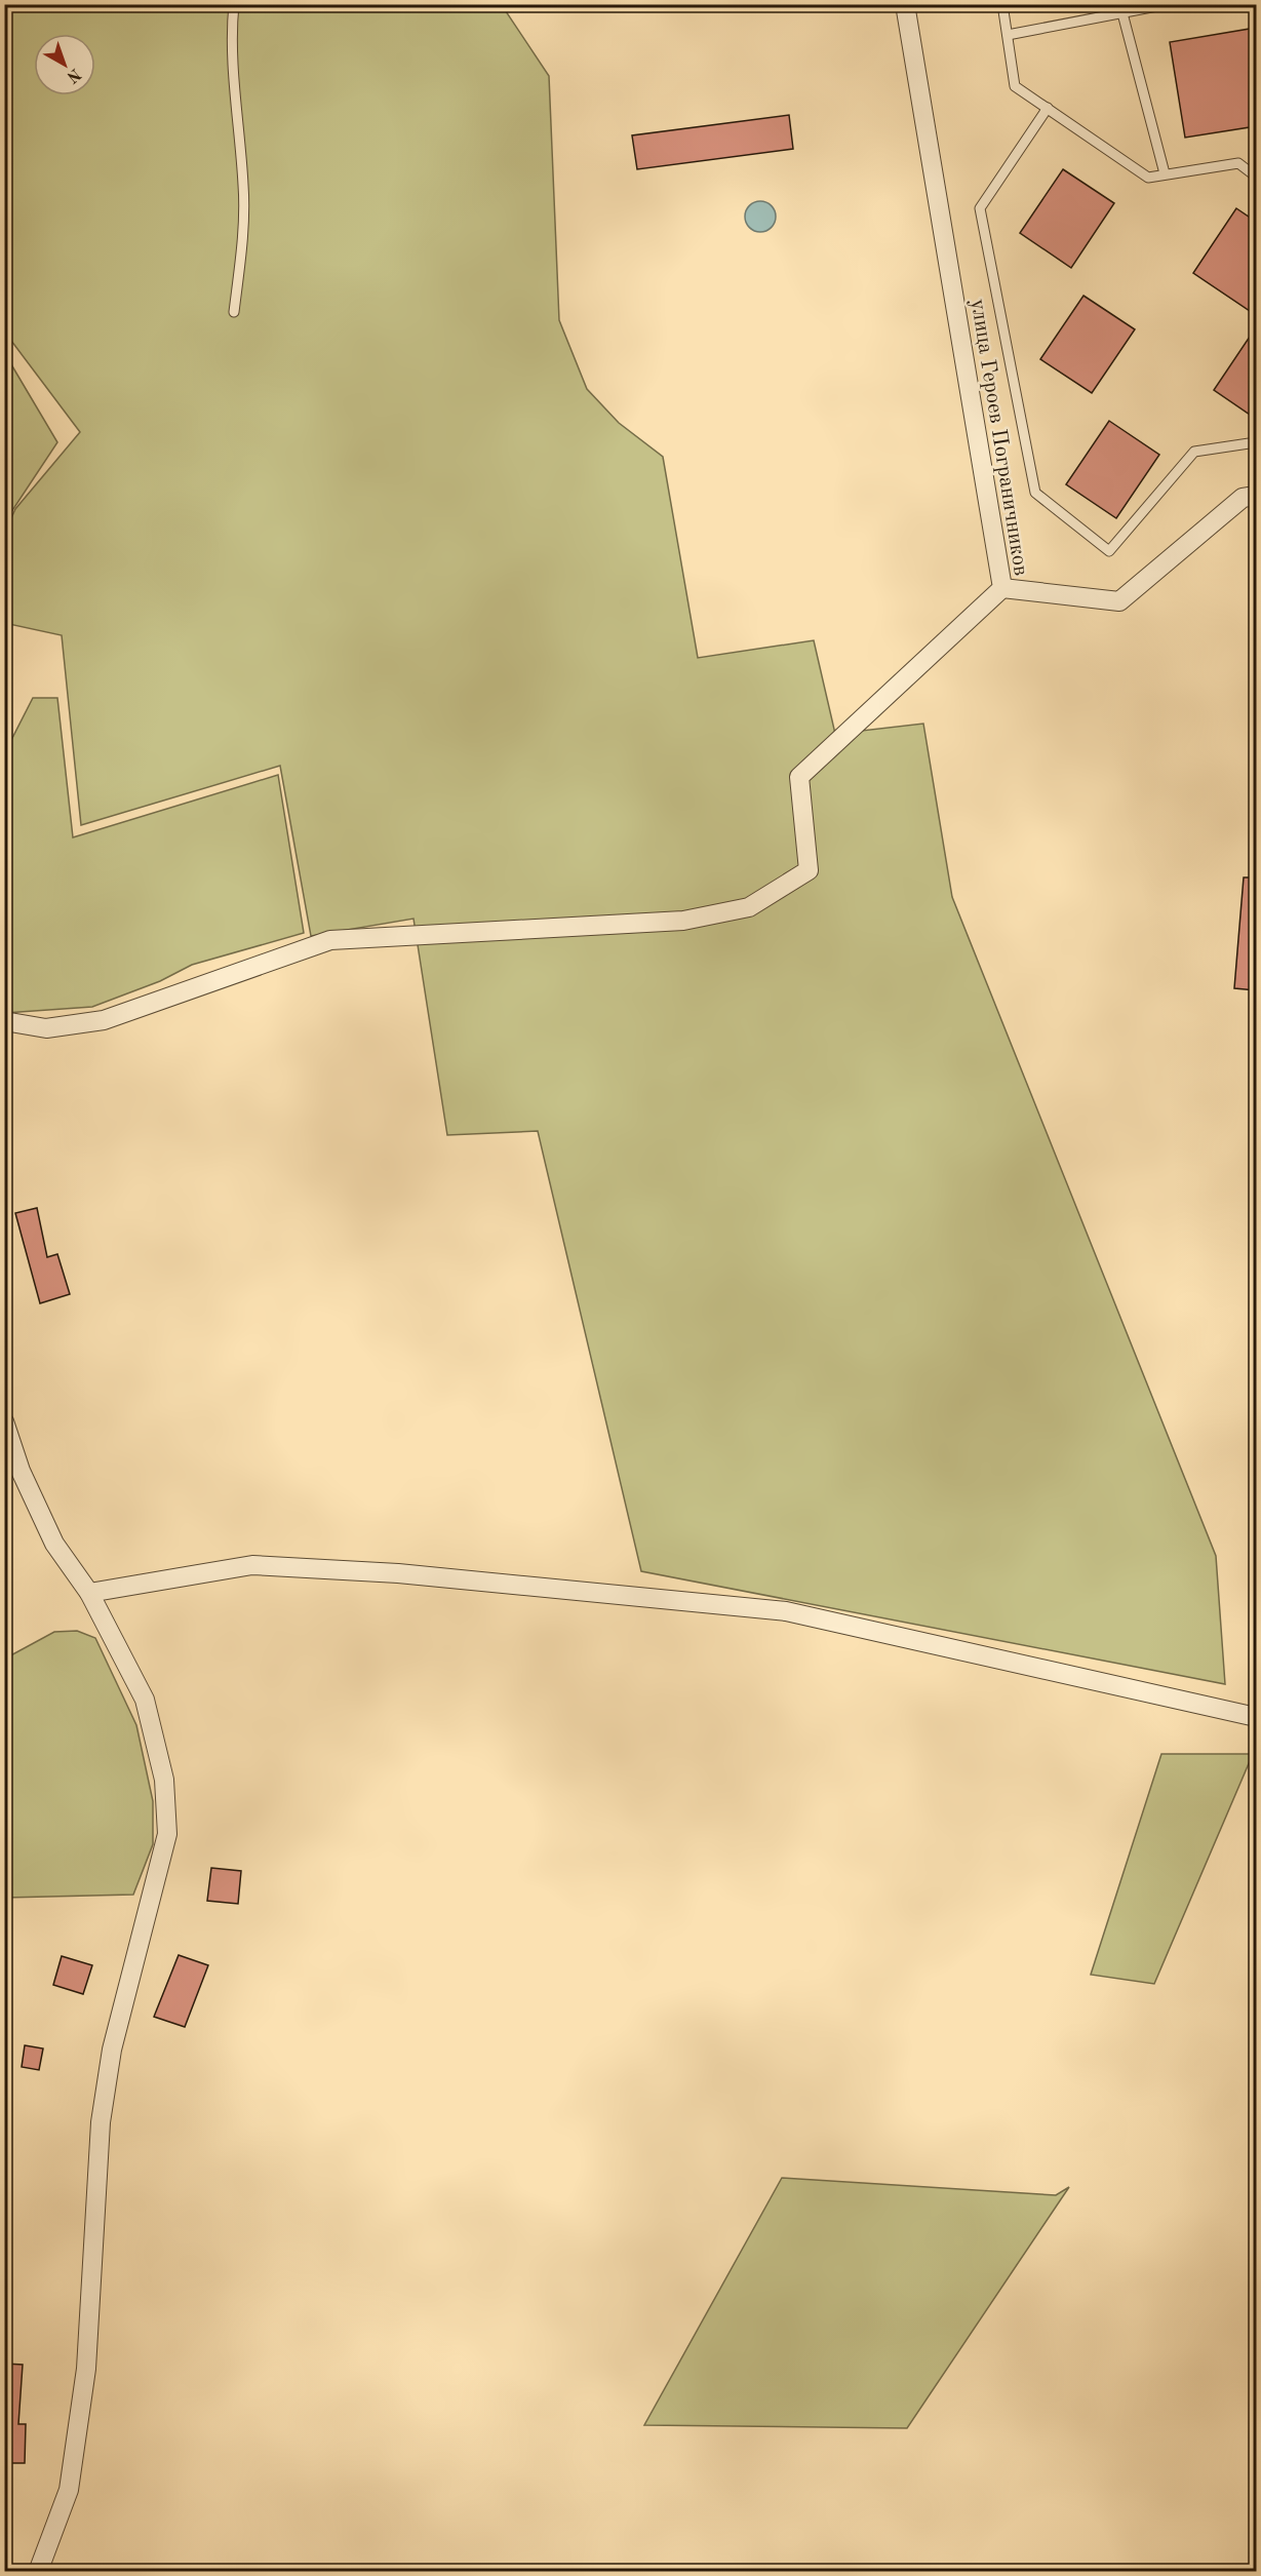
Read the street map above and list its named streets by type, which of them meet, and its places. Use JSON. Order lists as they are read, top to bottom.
{
  "streets": {
    "street": ["улица Героев Пограничников"]
  },
  "north": "bottom right"
}
